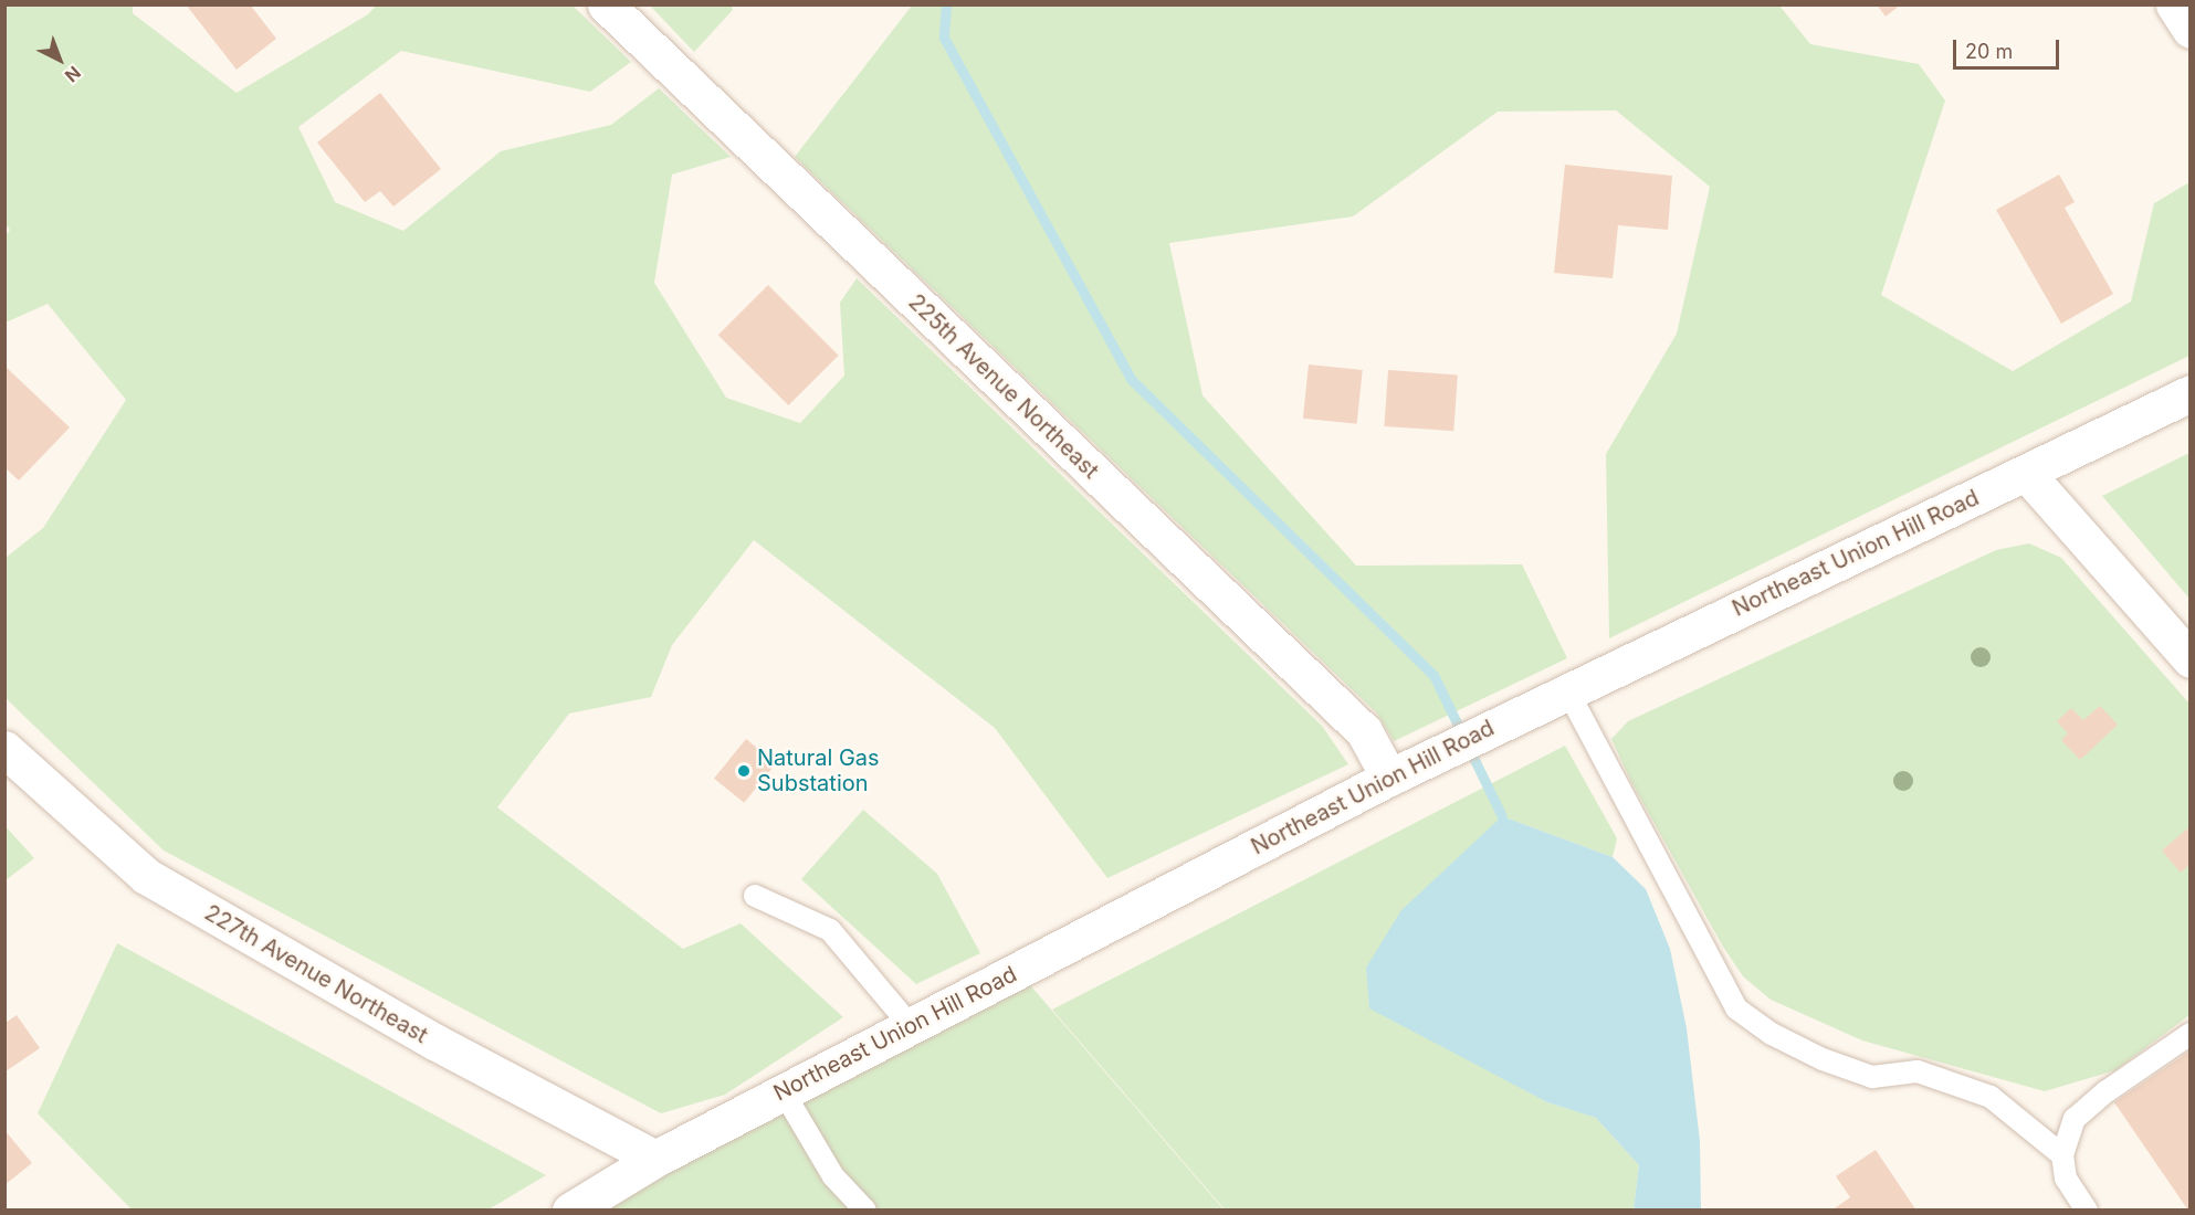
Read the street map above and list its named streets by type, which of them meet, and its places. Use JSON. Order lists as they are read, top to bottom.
{
  "streets": {
    "street": ["225th Avenue Northeast", "Northeast Union Hill Road", "227th Avenue Northeast"]
  },
  "crossings": [
    ["225th Avenue Northeast", "Northeast Union Hill Road"],
    ["Northeast Union Hill Road", "227th Avenue Northeast"]
  ],
  "places": ["Natural Gas Substation"],
  "scale_bar": "20 m",
  "north": "bottom right"
}
